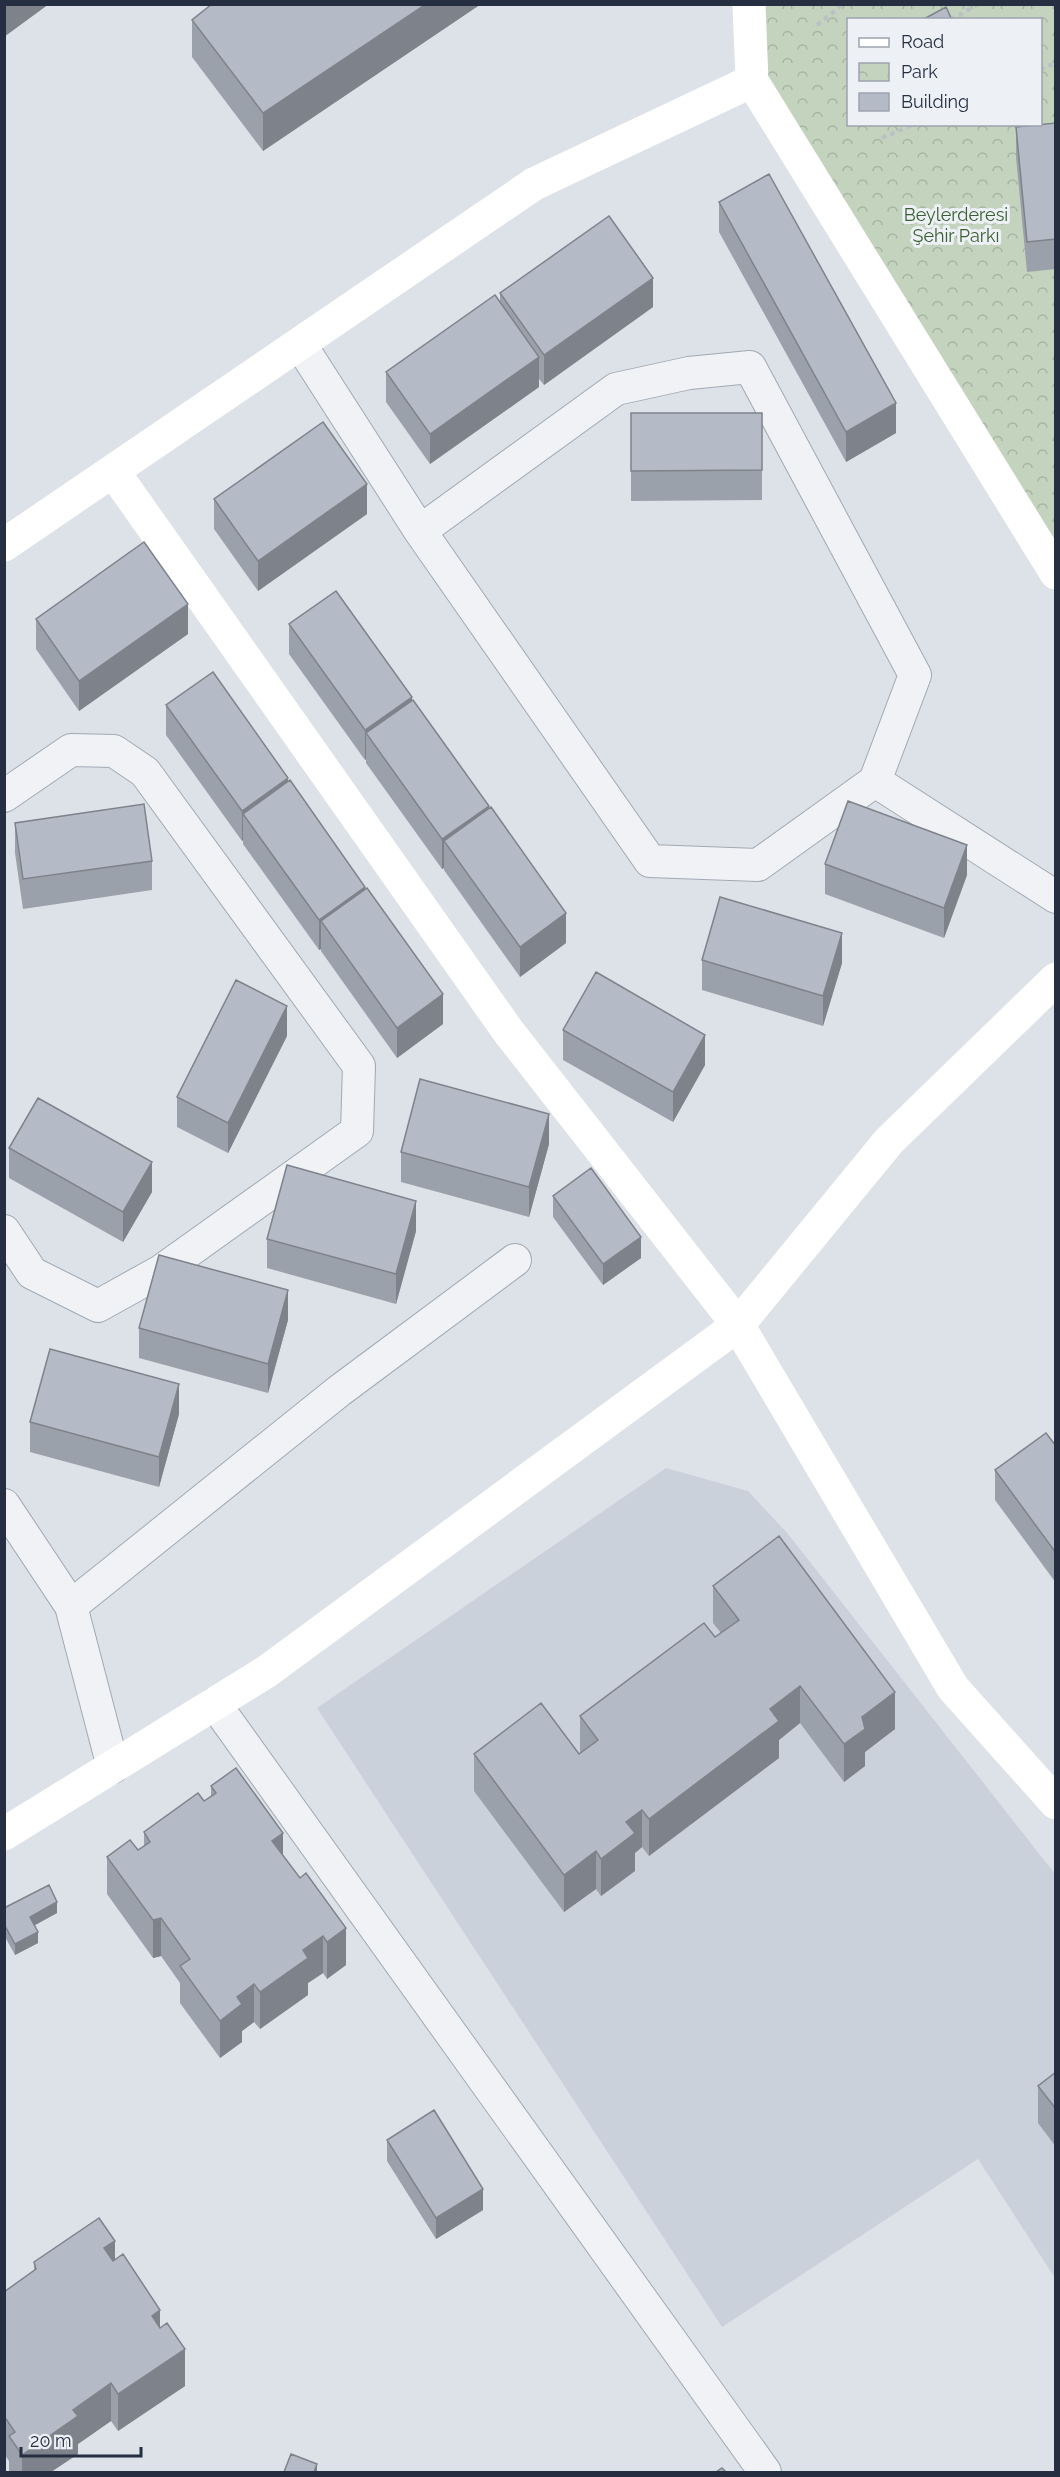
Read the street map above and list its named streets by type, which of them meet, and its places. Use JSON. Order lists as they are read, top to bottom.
{
  "parks": ["Beylerderesi Şehir Parkı"],
  "legend": ["Road", "Park", "Building"],
  "scale_bar": "20 m"
}
